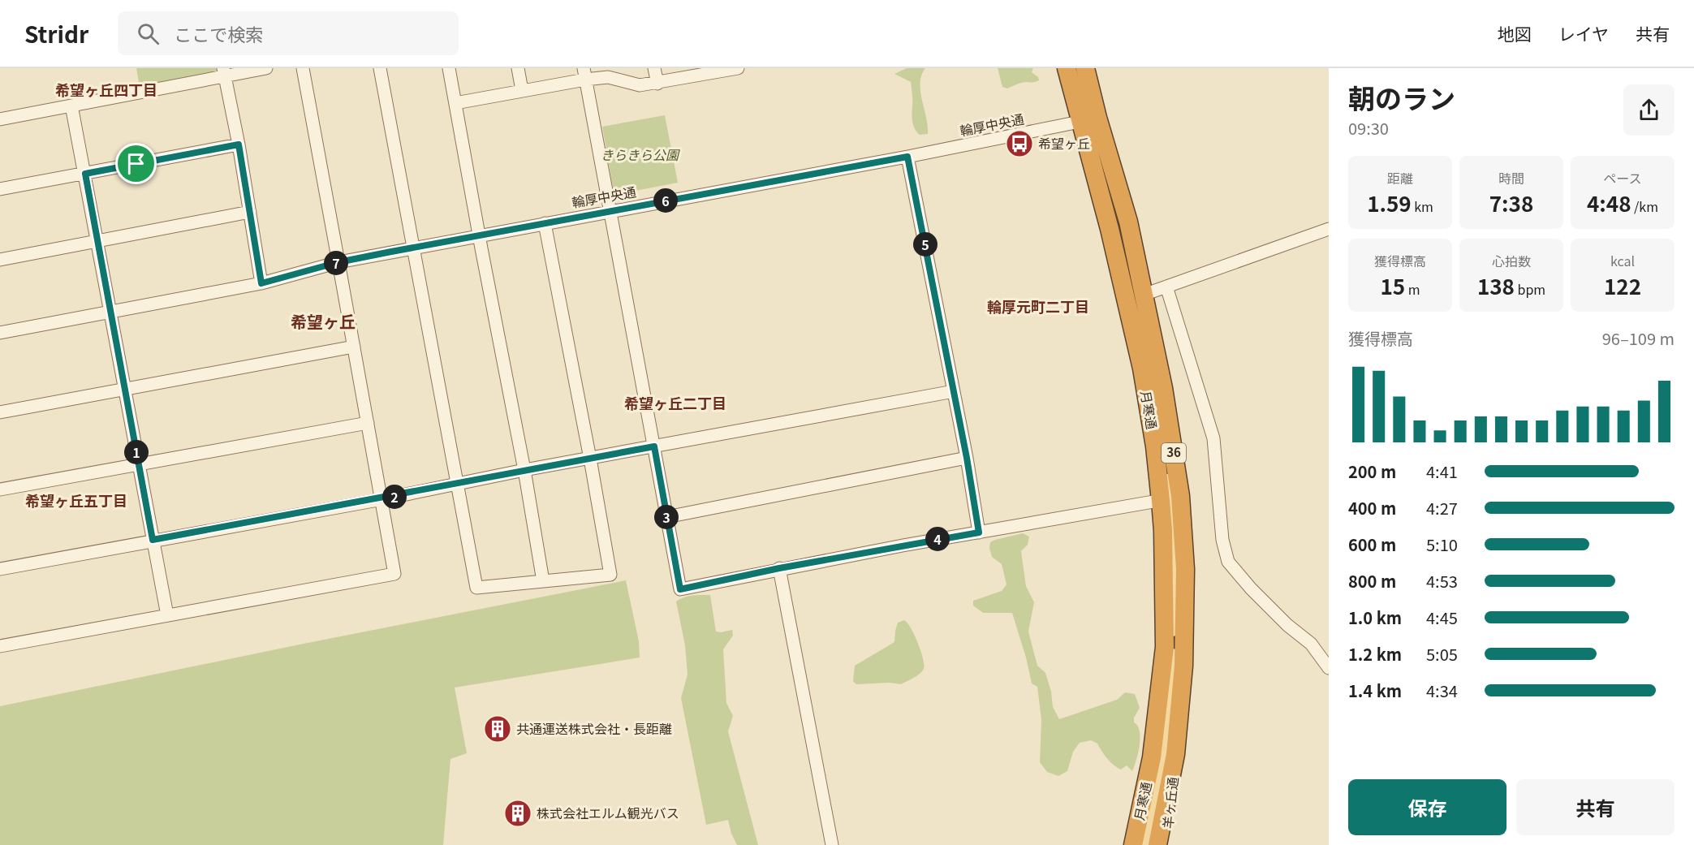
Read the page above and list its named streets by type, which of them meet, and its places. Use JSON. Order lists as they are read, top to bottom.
{
  "streets": {
    "highway": ["月寒通", "36"],
    "main road": ["羊ヶ丘通"],
    "street": ["輪厚中央通"]
  },
  "crossings": [
    ["輪厚中央通", "月寒通"],
    ["月寒通", "羊ヶ丘通"]
  ],
  "districts": [
    "希望ヶ丘四丁目",
    "輪厚元町二丁目",
    "希望ヶ丘",
    "希望ヶ丘二丁目",
    "希望ヶ丘五丁目"
  ],
  "parks": ["きらきら公園"],
  "places": {
    "bus stop": ["希望ヶ丘"],
    "building": ["共通運送株式会社・長距離", "株式会社エルム観光バス"]
  },
  "page": {
    "header": "Stridr",
    "search": "ここで検索",
    "nav": ["地図", "レイヤ", "共有"],
    "heading": ["朝のラン", "09:30"],
    "stats": [
      ["距離", "1.59 km"],
      ["時間", "7:38"],
      ["ペース", "4:48 /km"],
      ["獲得標高", "15 m"],
      ["心拍数", "138 bpm"],
      ["kcal", "122"]
    ],
    "pins": [
      "6",
      "5",
      "7",
      "1",
      "2",
      "3",
      "4"
    ],
    "chart": ["獲得標高", "96–109 m"],
    "list": [
      {
        "name": "200 m",
        "note": "4:41"
      },
      {
        "name": "400 m",
        "note": "4:27"
      },
      {
        "name": "600 m",
        "note": "5:10"
      },
      {
        "name": "800 m",
        "note": "4:53"
      },
      {
        "name": "1.0 km",
        "note": "4:45"
      },
      {
        "name": "1.2 km",
        "note": "5:05"
      },
      {
        "name": "1.4 km",
        "note": "4:34"
      }
    ],
    "buttons": ["保存", "共有"]
  }
}
